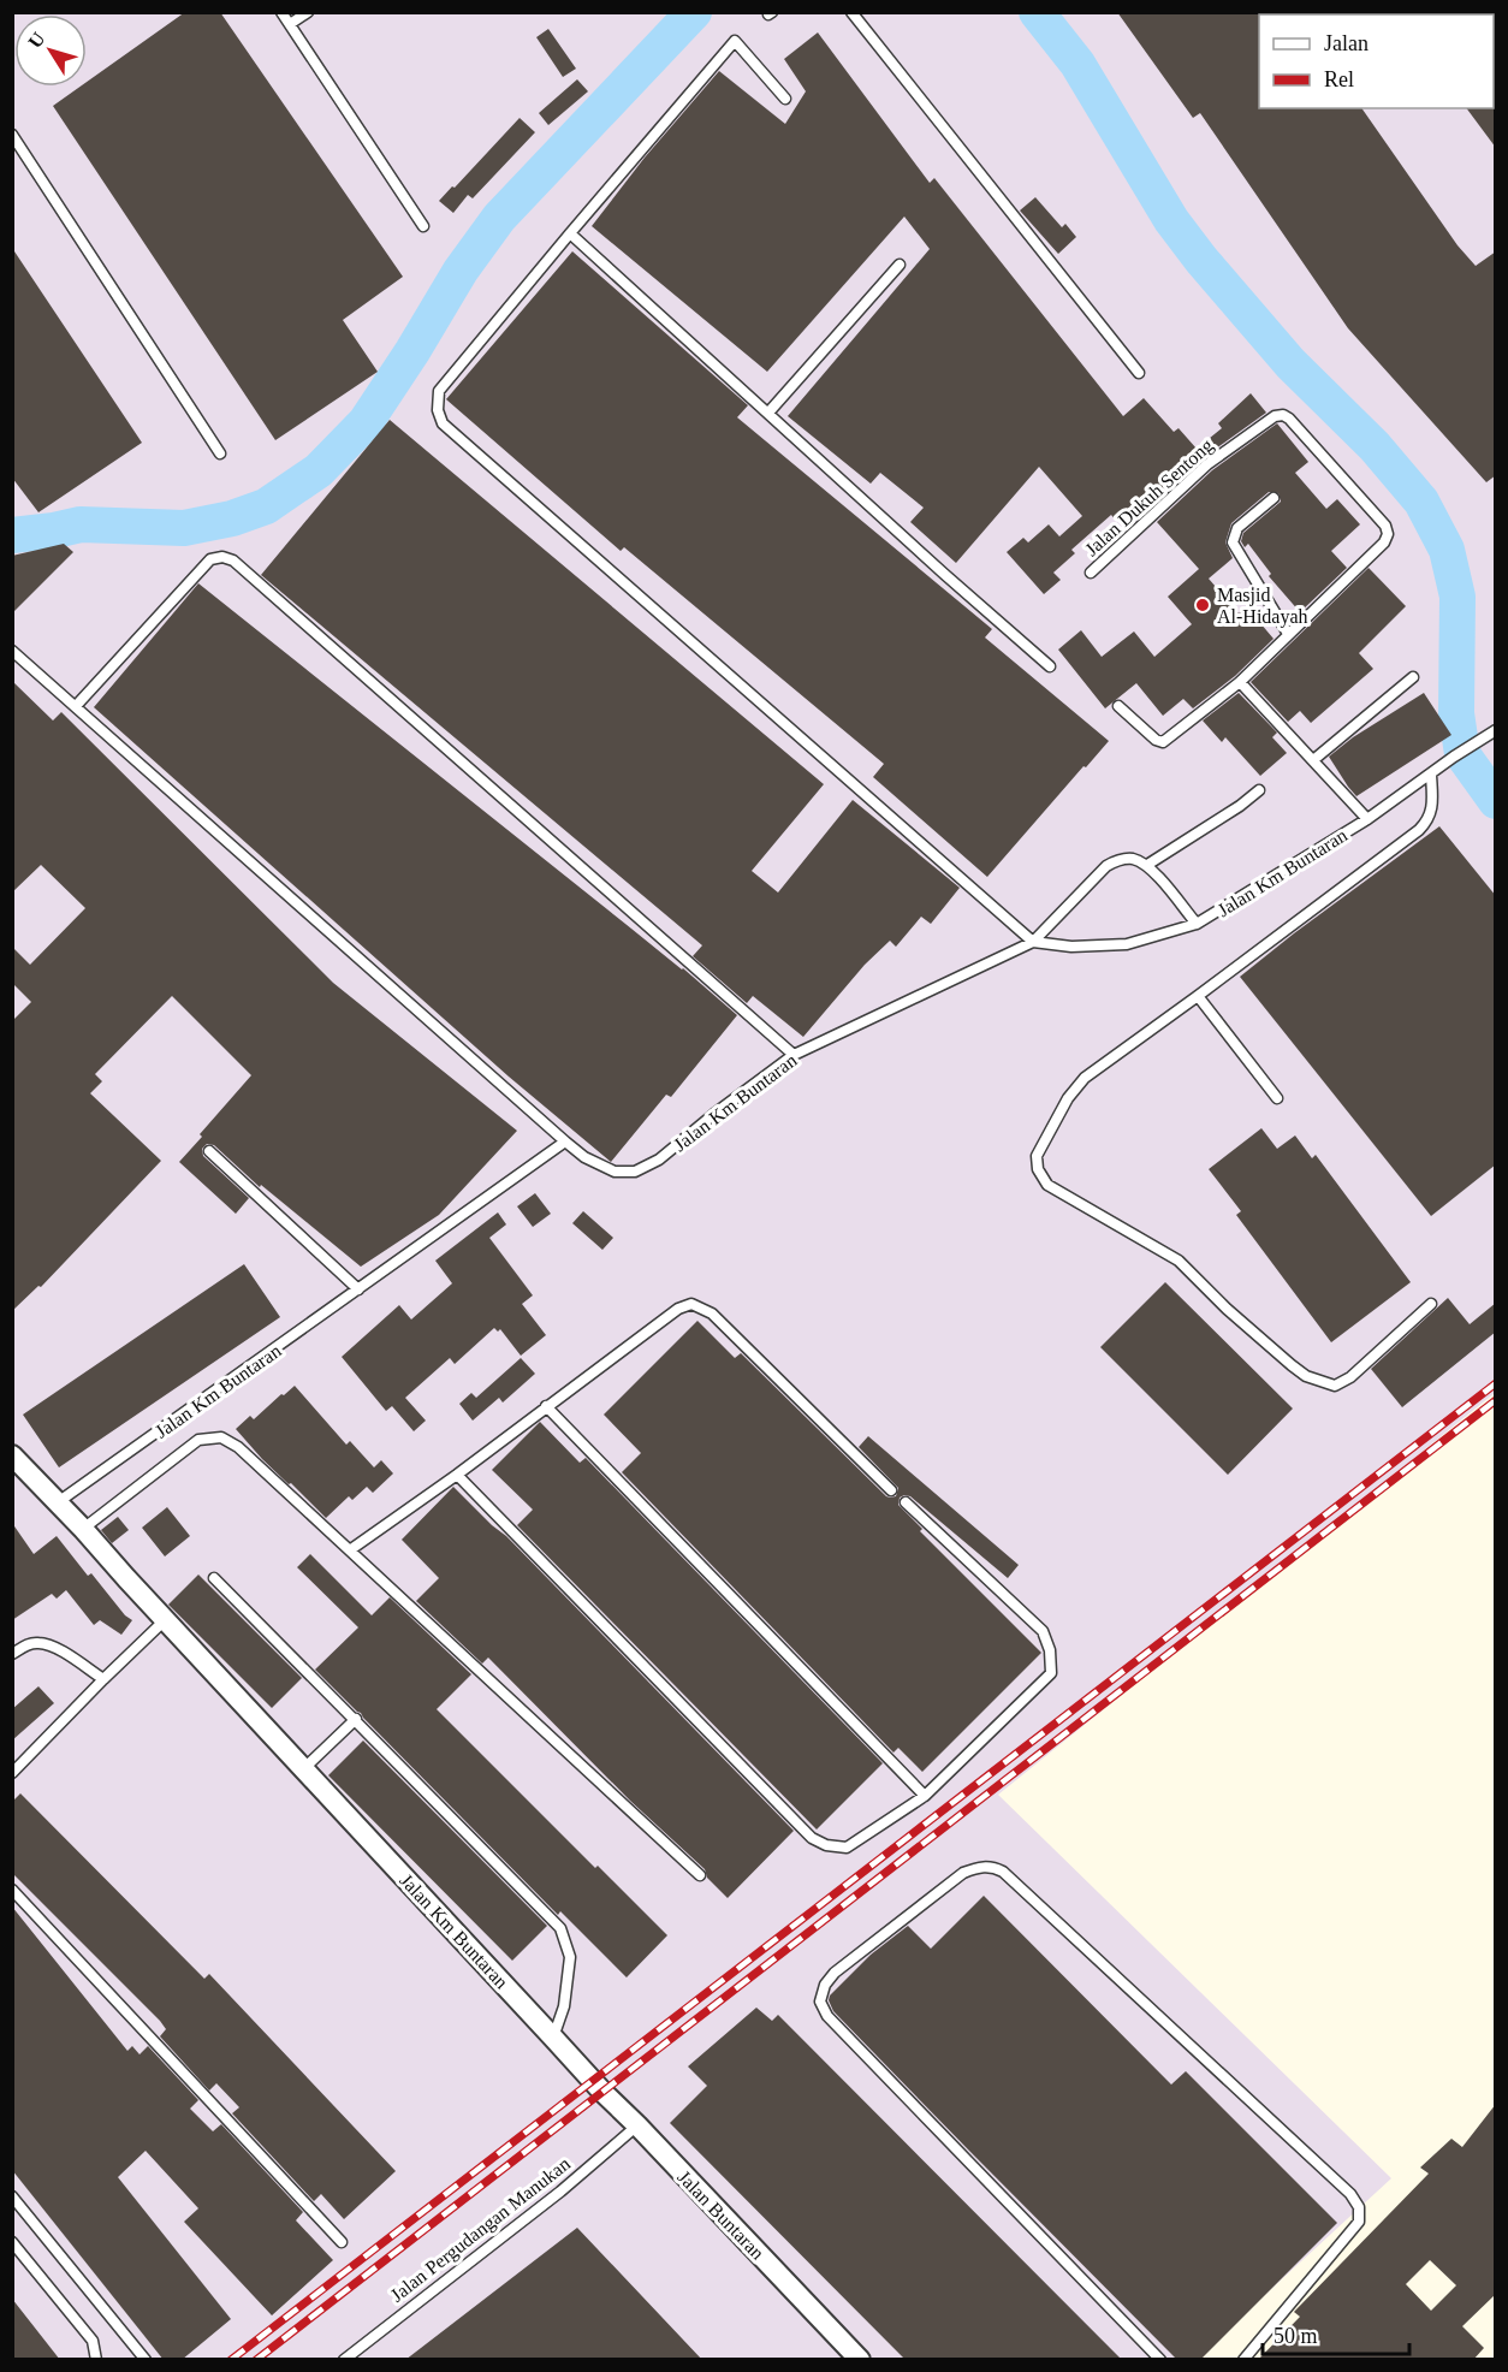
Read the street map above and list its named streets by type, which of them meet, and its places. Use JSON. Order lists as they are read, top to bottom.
{
  "streets": {
    "street": ["Jalan Km Buntaran", "Jalan Buntaran"],
    "lane": ["Jalan Dukuh Sentong", "Jalan Pergudangan Manukan"]
  },
  "crossings": [
    ["Jalan Km Buntaran", "Jalan Buntaran"],
    ["Jalan Buntaran", "Jalan Pergudangan Manukan"]
  ],
  "places": ["Masjid Al-Hidayah"],
  "legend": ["Jalan", "Rel"],
  "scale_bar": "50 m",
  "north": "top left"
}
